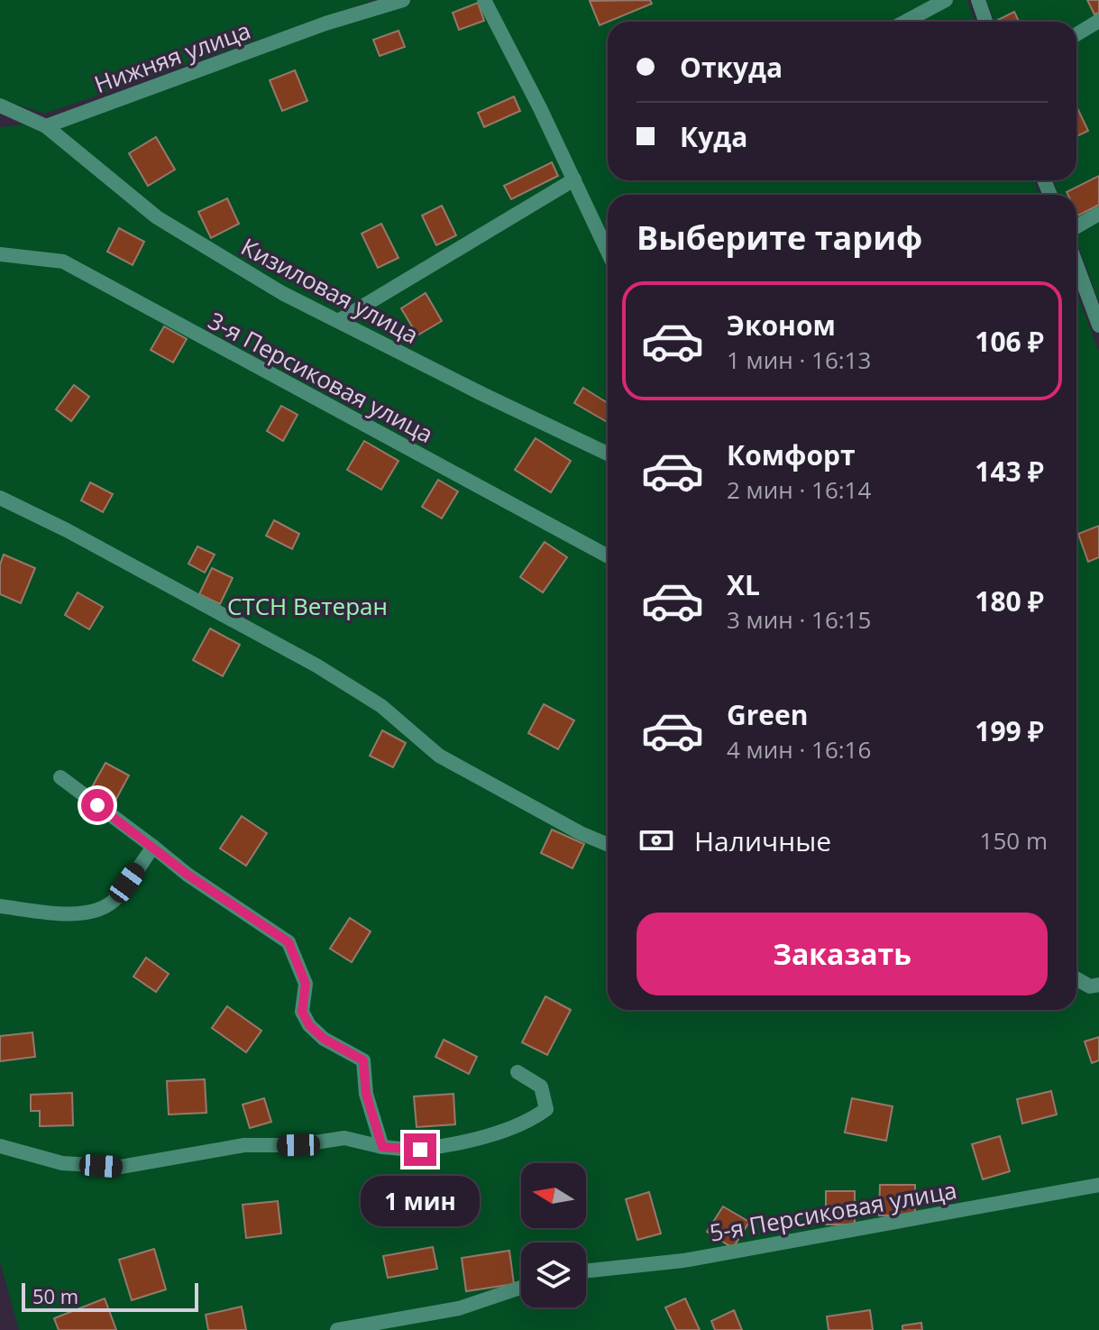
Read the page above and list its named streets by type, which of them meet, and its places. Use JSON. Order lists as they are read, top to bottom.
{
  "streets": {
    "lane": [
      "Нижняя улица",
      "Кизиловая улица",
      "3-я Персиковая улица",
      "5-я Персиковая улица"
    ]
  },
  "crossings": [
    ["Нижняя улица", "Кизиловая улица"]
  ],
  "parks": ["СТСН Ветеран"],
  "scale_bar": "50 m",
  "north": "left",
  "page": {
    "banner": ["Откуда", "Куда"],
    "heading": "Выберите тариф",
    "list": [
      {
        "name": "Эконом",
        "note": "1 мин · 16:13",
        "value": "106 ₽"
      },
      {
        "name": "Комфорт",
        "note": "2 мин · 16:14",
        "value": "143 ₽"
      },
      {
        "name": "XL",
        "note": "3 мин · 16:15",
        "value": "180 ₽"
      },
      {
        "name": "Green",
        "note": "4 мин · 16:16",
        "value": "199 ₽"
      }
    ],
    "pay": ["Наличные", "150 m"],
    "buttons": "Заказать",
    "bubble": "1 мин",
    "scale": "50 m"
  }
}
